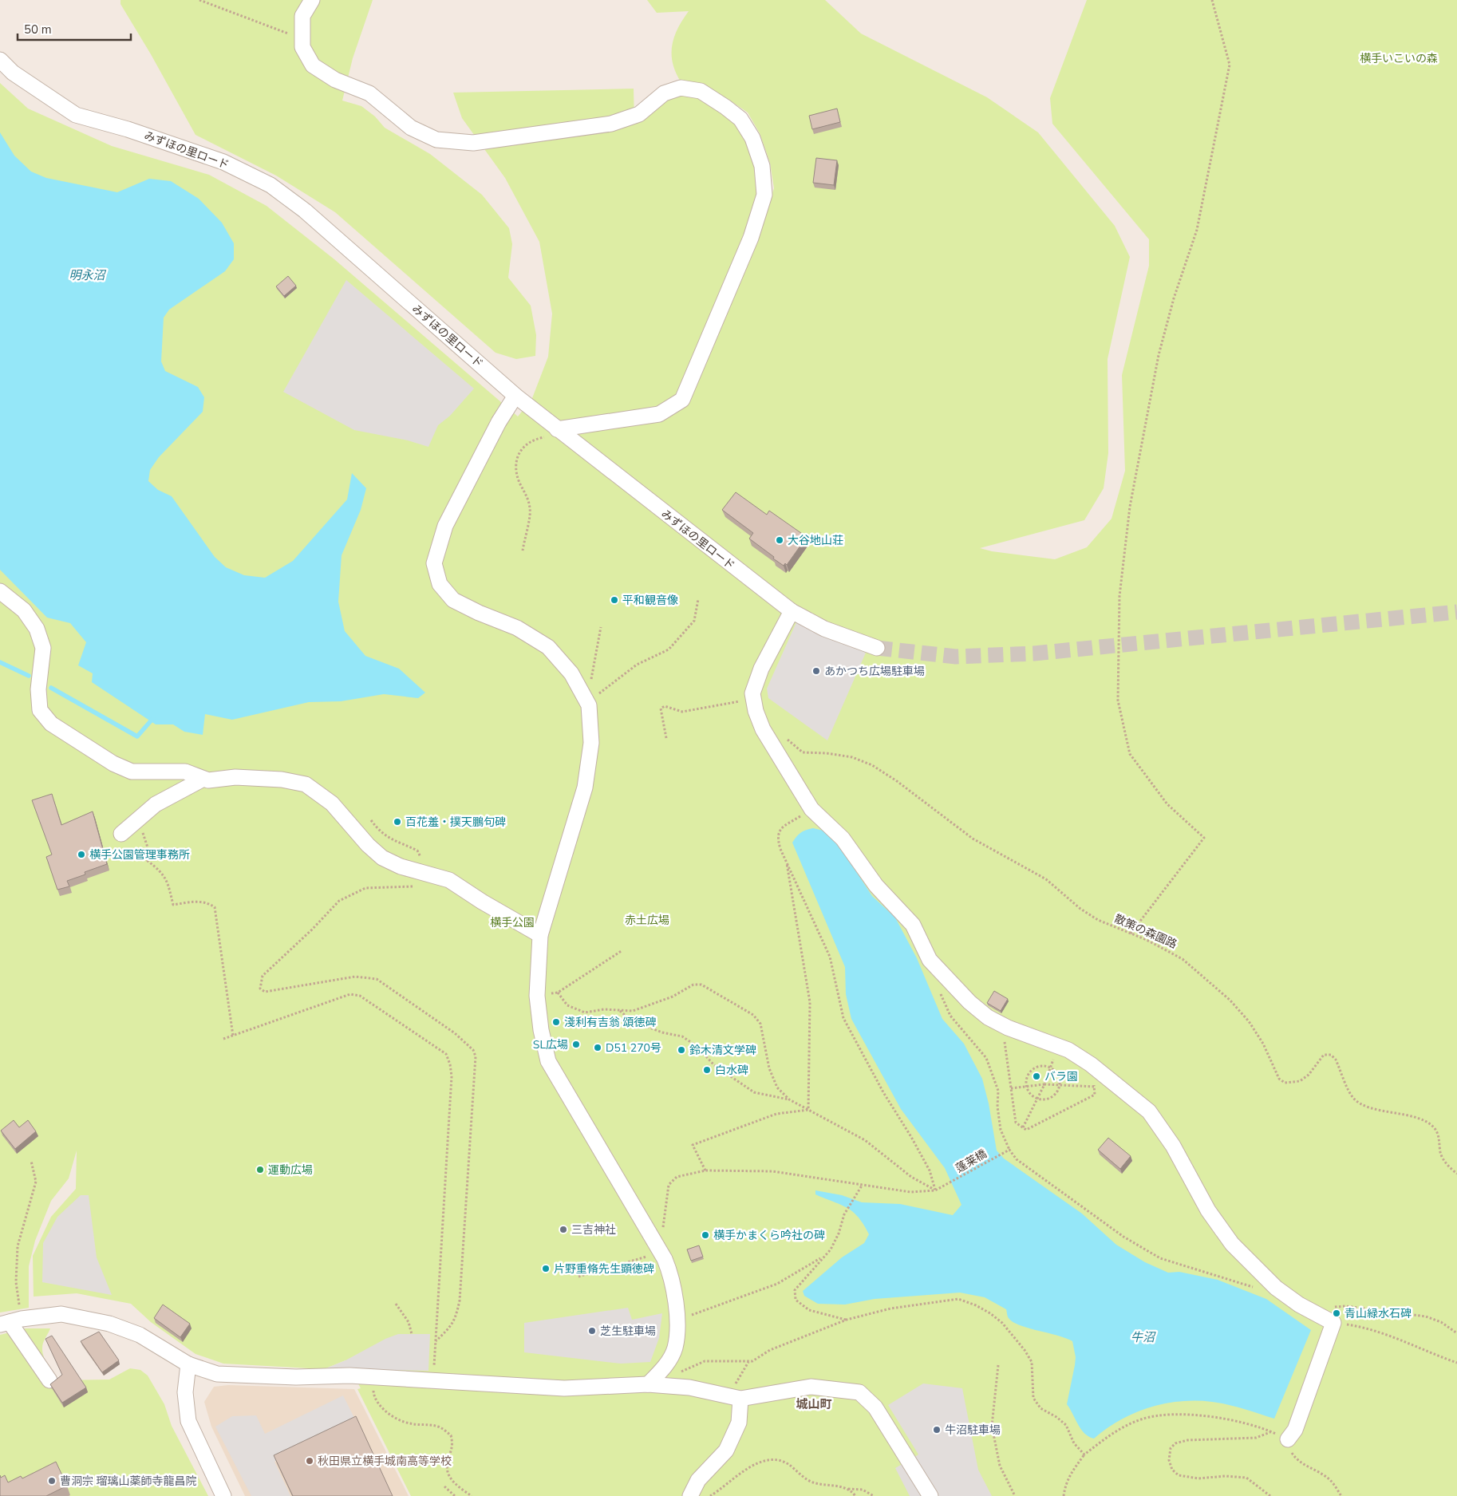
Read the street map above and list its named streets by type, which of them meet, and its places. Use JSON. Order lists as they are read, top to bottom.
{
  "streets": {
    "street": ["みずほの里ロード"],
    "path": ["散策の森園路", "蓬莱橋"]
  },
  "districts": ["城山町"],
  "water": ["明永沼", "牛沼"],
  "parks": ["横手いこいの森", "赤土広場", "横手公園"],
  "places": [
    "大谷地山荘",
    "平和観音像",
    "あかつち広場駐車場",
    "百花羞・撲天鵬句碑",
    "横手公園管理事務所",
    "淺利有吉翁 頌徳碑",
    "SL広場",
    "D51 270号",
    "鈴木清文学碑",
    "白水碑",
    "バラ園",
    "運動広場",
    "三吉神社",
    "横手かまくら吟社の碑",
    "片野重脩先生顕徳碑",
    "青山緑水石碑",
    "芝生駐車場",
    "牛沼駐車場",
    "秋田県立横手城南高等学校",
    "曹洞宗 瑠璃山薬師寺龍昌院"
  ],
  "scale_bar": "50 m"
}
